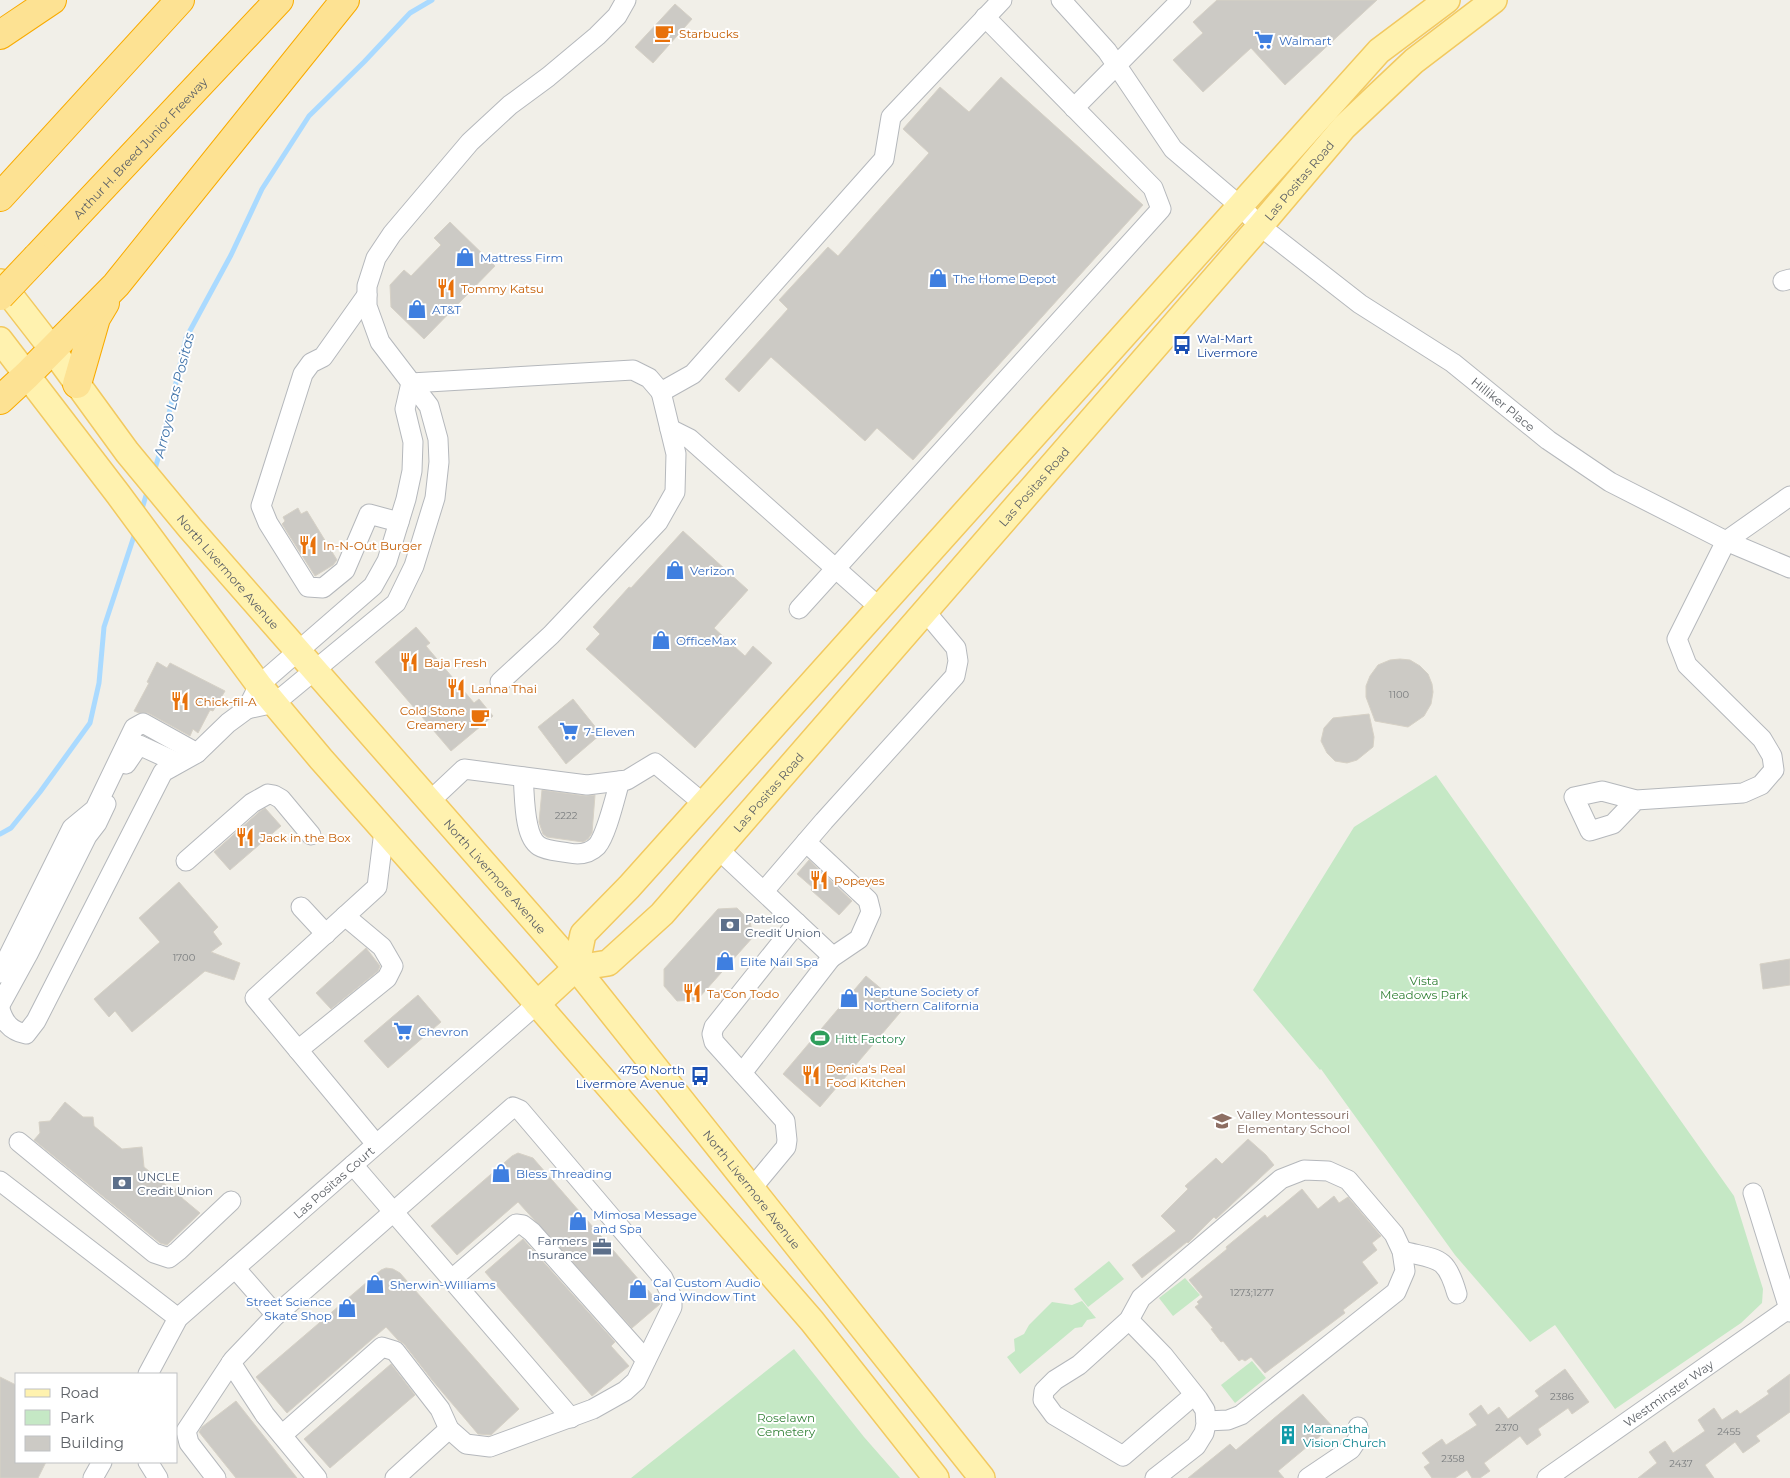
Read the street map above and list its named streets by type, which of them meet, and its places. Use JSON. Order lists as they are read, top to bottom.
{
  "streets": {
    "highway": ["Arthur H. Breed Junior Freeway"],
    "main road": ["Las Positas Road", "North Livermore Avenue"],
    "street": ["Hilliker Place", "Las Positas Court", "Westminster Way"]
  },
  "crossings": [
    ["Las Positas Road", "Hilliker Place"],
    ["Las Positas Road", "North Livermore Avenue"]
  ],
  "water": ["Arroyo Las Positas"],
  "parks": ["Vista Meadows Park", "Roselawn Cemetery"],
  "places": {
    "cafe": ["Starbucks", "Cold Stone Creamery"],
    "supermarket": ["Walmart", "7-Eleven", "Chevron"],
    "shop": [
      "Mattress Firm",
      "The Home Depot",
      "AT&T",
      "Verizon",
      "OfficeMax",
      "Elite Nail Spa",
      "Neptune Society of Northern California",
      "Bless Threading",
      "Mimosa Message and Spa",
      "Sherwin-Williams",
      "Cal Custom Audio and Window Tint",
      "Street Science Skate Shop"
    ],
    "restaurant": [
      "Tommy Katsu",
      "In-N-Out Burger",
      "Baja Fresh",
      "Lanna Thai",
      "Chick-fil-A",
      "Jack in the Box",
      "Popeyes",
      "Ta'Con Todo",
      "Denica's Real Food Kitchen"
    ],
    "bus stop": ["Wal-Mart Livermore", "4750 North Livermore Avenue"],
    "bank": ["Patelco Credit Union", "UNCLE Credit Union"],
    "sports": ["Hitt Factory"],
    "school or university": ["Valley Montessouri Elementary School"],
    "office": ["Farmers Insurance"],
    "building": ["Maranatha Vision Church"]
  },
  "house_numbers": [
    "1100",
    "2222",
    "1700",
    "1273;1277",
    "2386",
    "2370",
    "2455",
    "2358",
    "2437"
  ],
  "legend": ["Road", "Park", "Building"]
}
